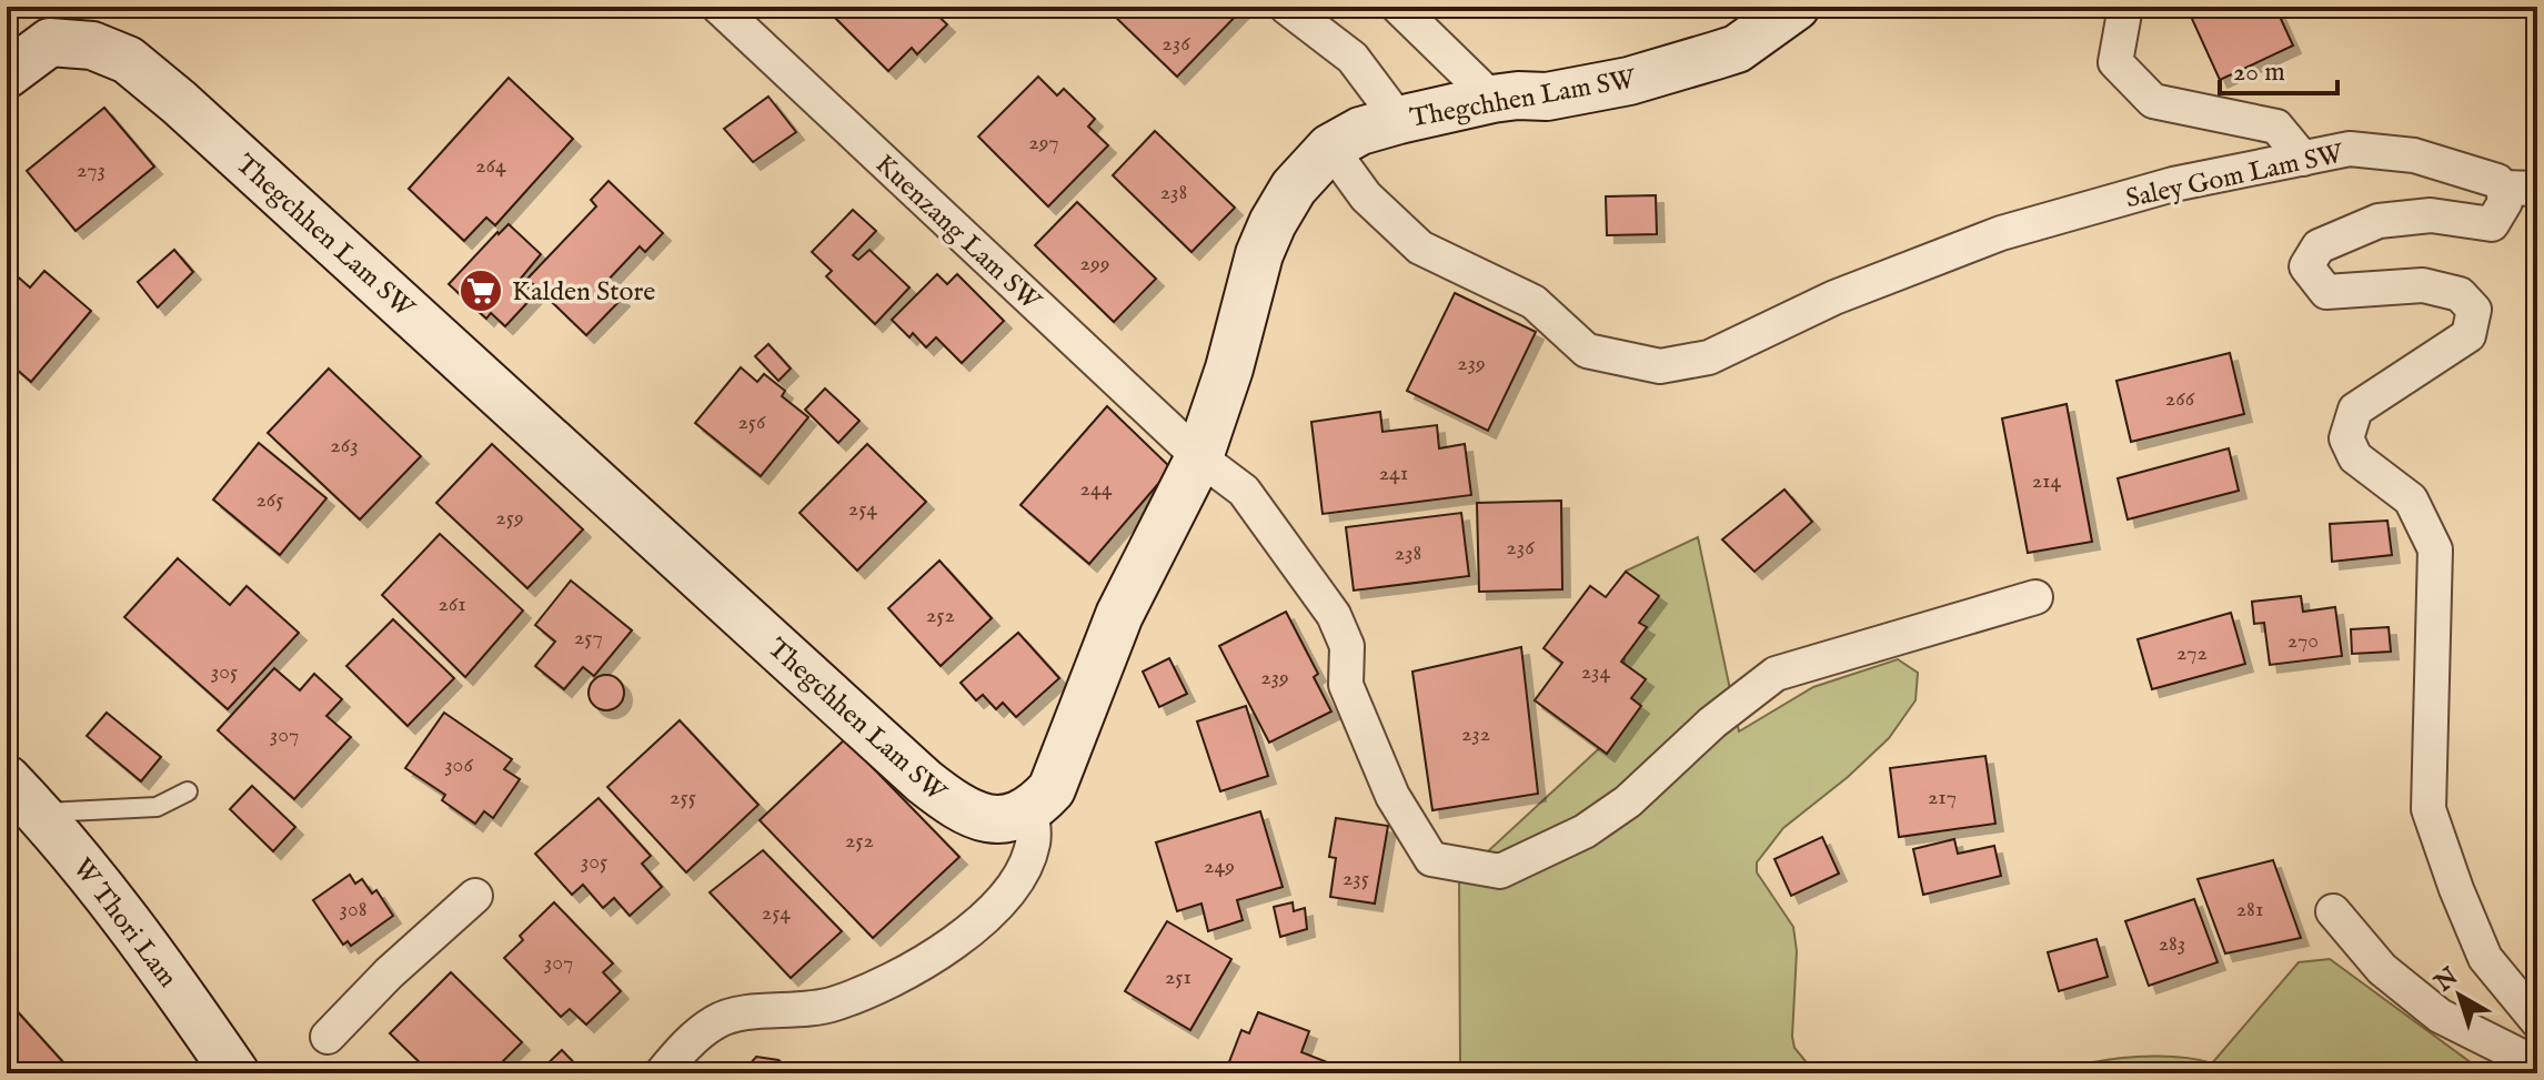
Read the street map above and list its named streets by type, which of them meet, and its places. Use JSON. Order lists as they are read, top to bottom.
{
  "streets": {
    "main road": ["Thegchhen Lam SW", "W Thori Lam"],
    "street": ["Saley Gom Lam SW", "Kuenzang Lam SW"]
  },
  "crossings": [
    ["Thegchhen Lam SW", "Saley Gom Lam SW"],
    ["Thegchhen Lam SW", "Kuenzang Lam SW"]
  ],
  "places": {
    "supermarket": ["Kalden Store"]
  },
  "house_numbers": [
    "236",
    "297",
    "264",
    "273",
    "238",
    "299",
    "239",
    "266",
    "256",
    "263",
    "241",
    "214",
    "244",
    "265",
    "254",
    "259",
    "236",
    "238",
    "261",
    "252",
    "257",
    "270",
    "272",
    "305",
    "234",
    "239",
    "232",
    "307",
    "306",
    "255",
    "217",
    "252",
    "305",
    "249",
    "235",
    "308",
    "281",
    "254",
    "283",
    "307",
    "251"
  ],
  "scale_bar": "20 m",
  "north": "top left"
}
